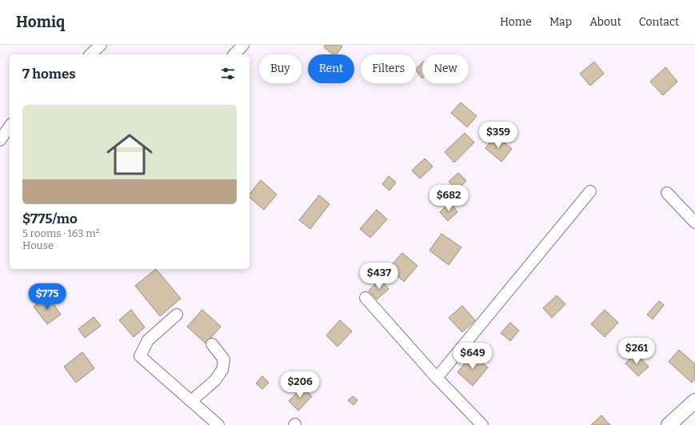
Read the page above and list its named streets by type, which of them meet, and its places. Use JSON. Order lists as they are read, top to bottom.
{
  "page": {
    "header": "Homiq",
    "nav": [
      "Home",
      "Map",
      "About",
      "Contact"
    ],
    "chip": [
      "Buy",
      "Rent",
      "Filters",
      "New"
    ],
    "heading": "7 homes",
    "list": [
      {
        "name": "$775/mo",
        "note": "5 rooms · 163 m² · House"
      }
    ],
    "price": [
      "$359",
      "$682",
      "$437",
      "$775",
      "$261",
      "$649",
      "$206"
    ]
  }
}
